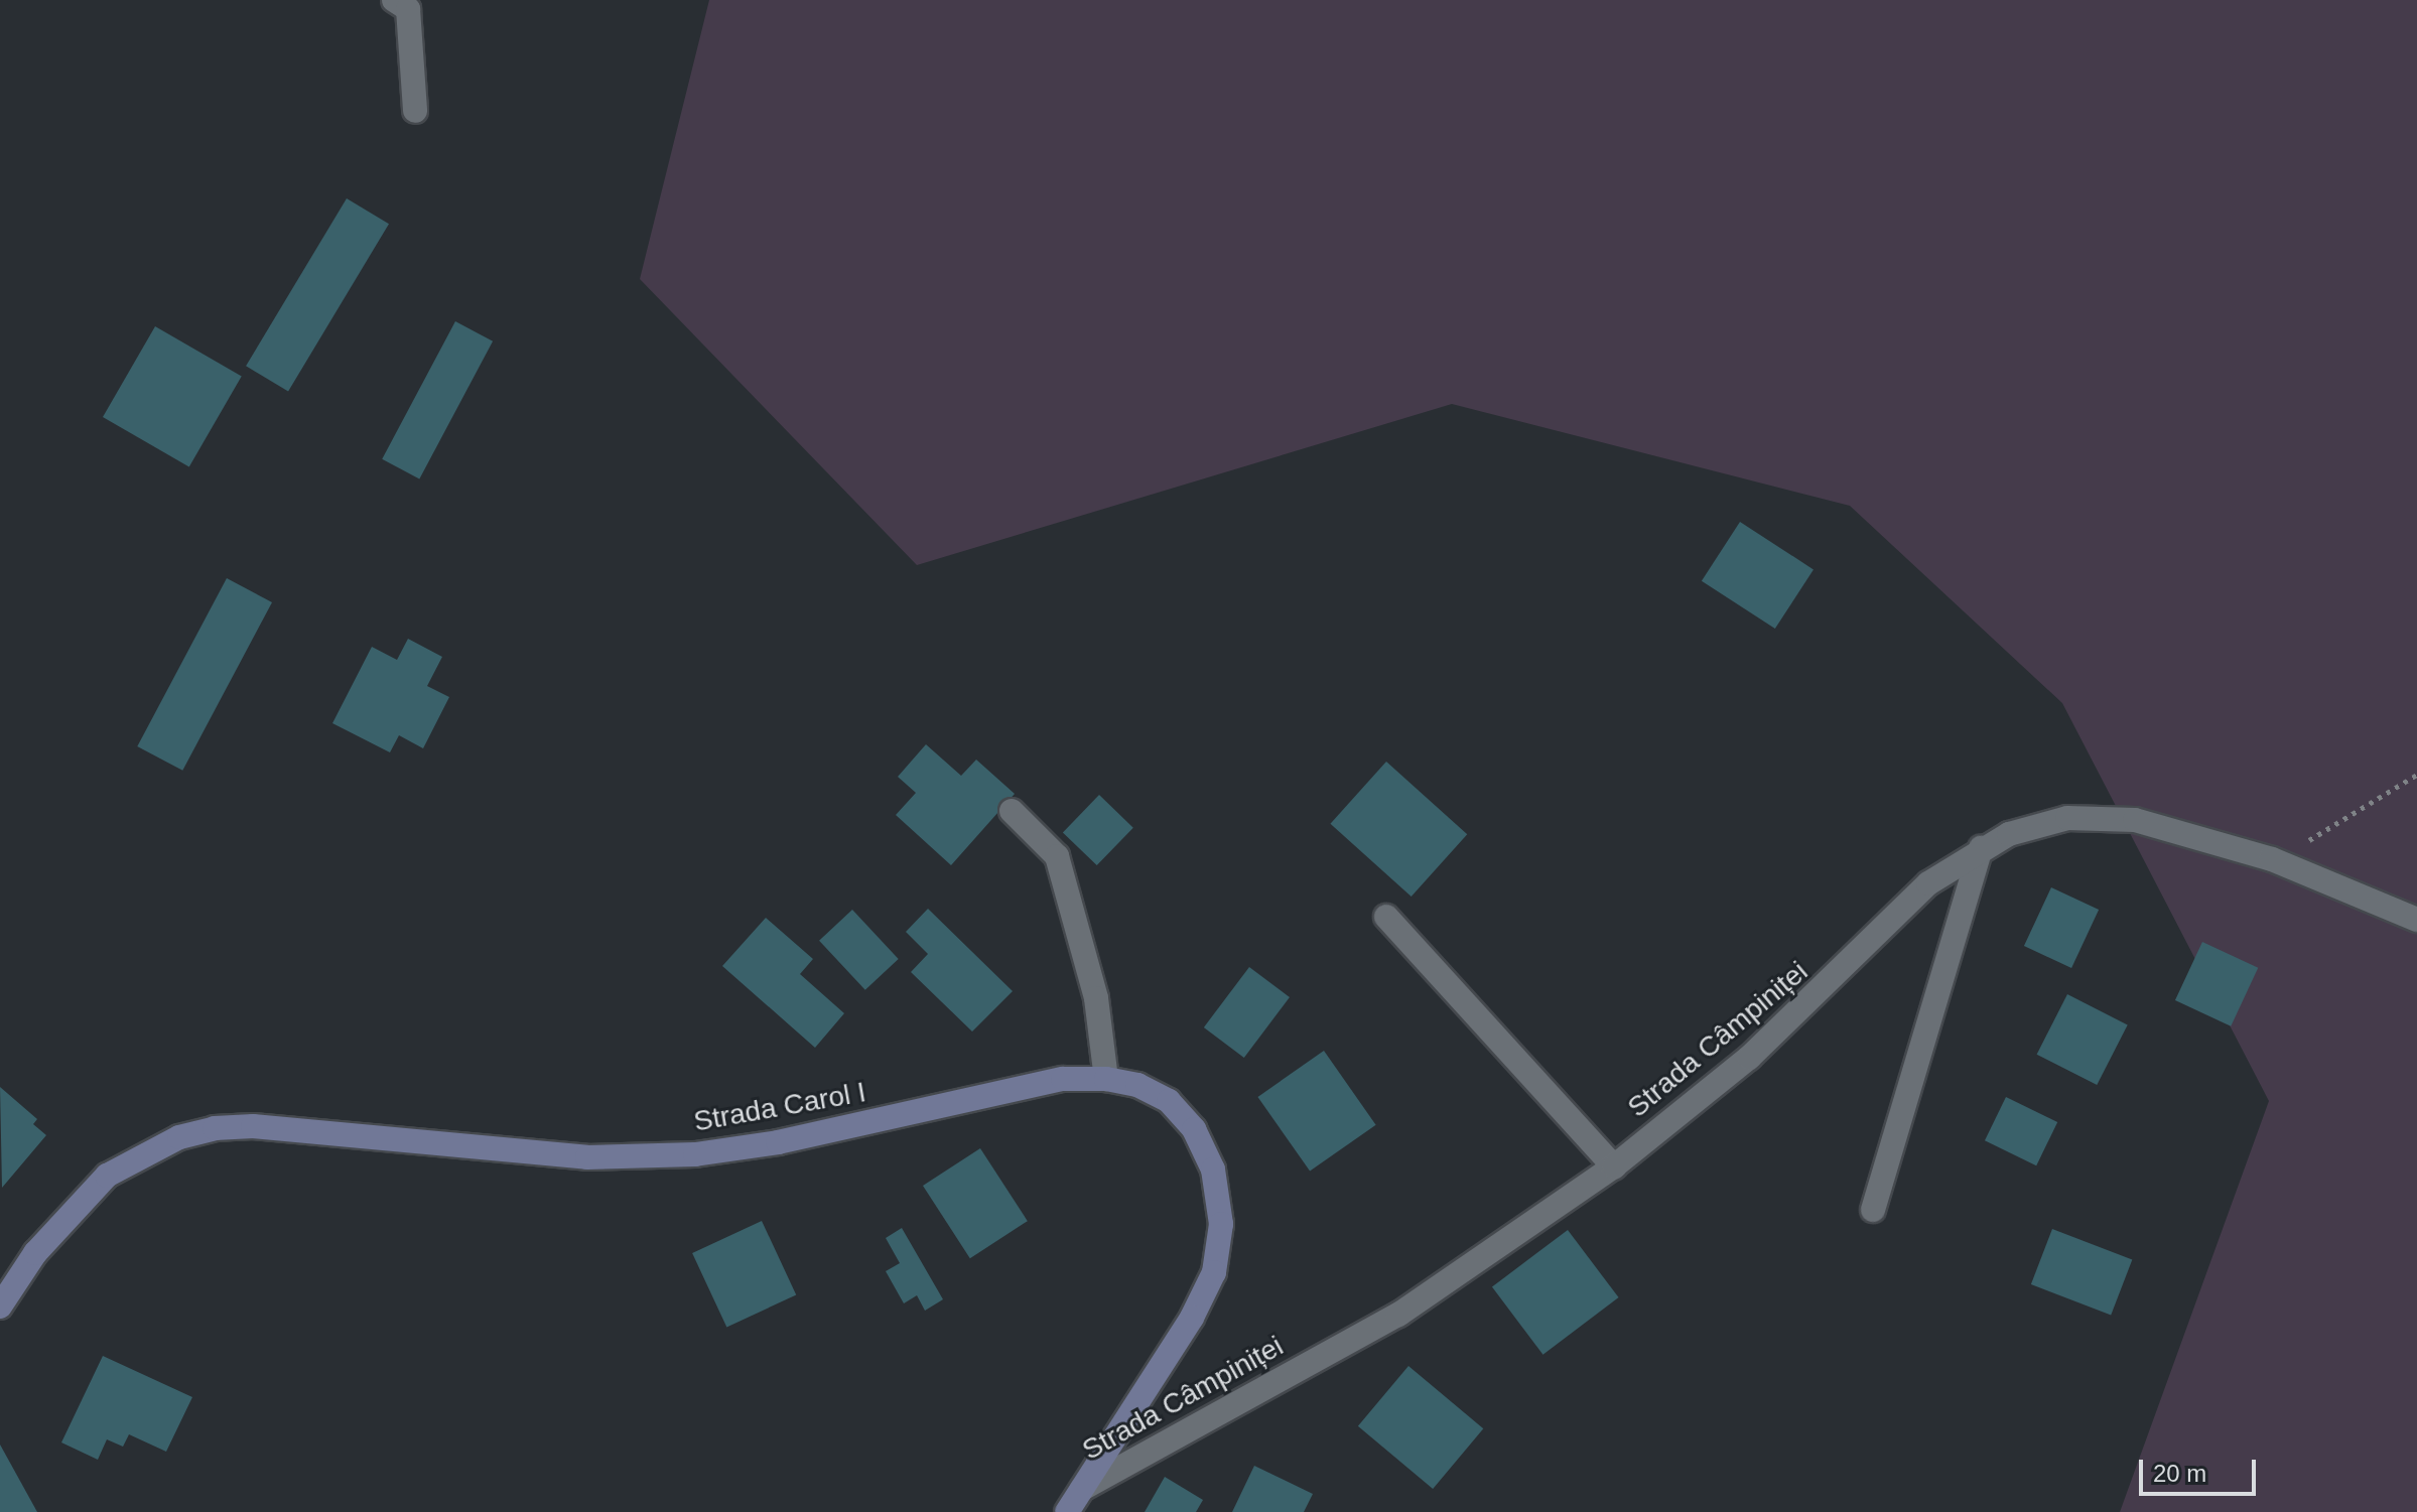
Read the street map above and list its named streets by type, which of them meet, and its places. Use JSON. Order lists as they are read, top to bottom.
{
  "streets": {
    "main road": ["Strada Carol I"],
    "street": ["Strada Câmpiniței"]
  },
  "crossings": [
    ["Strada Câmpiniței", "Strada Carol I"]
  ],
  "scale_bar": "20 m"
}
